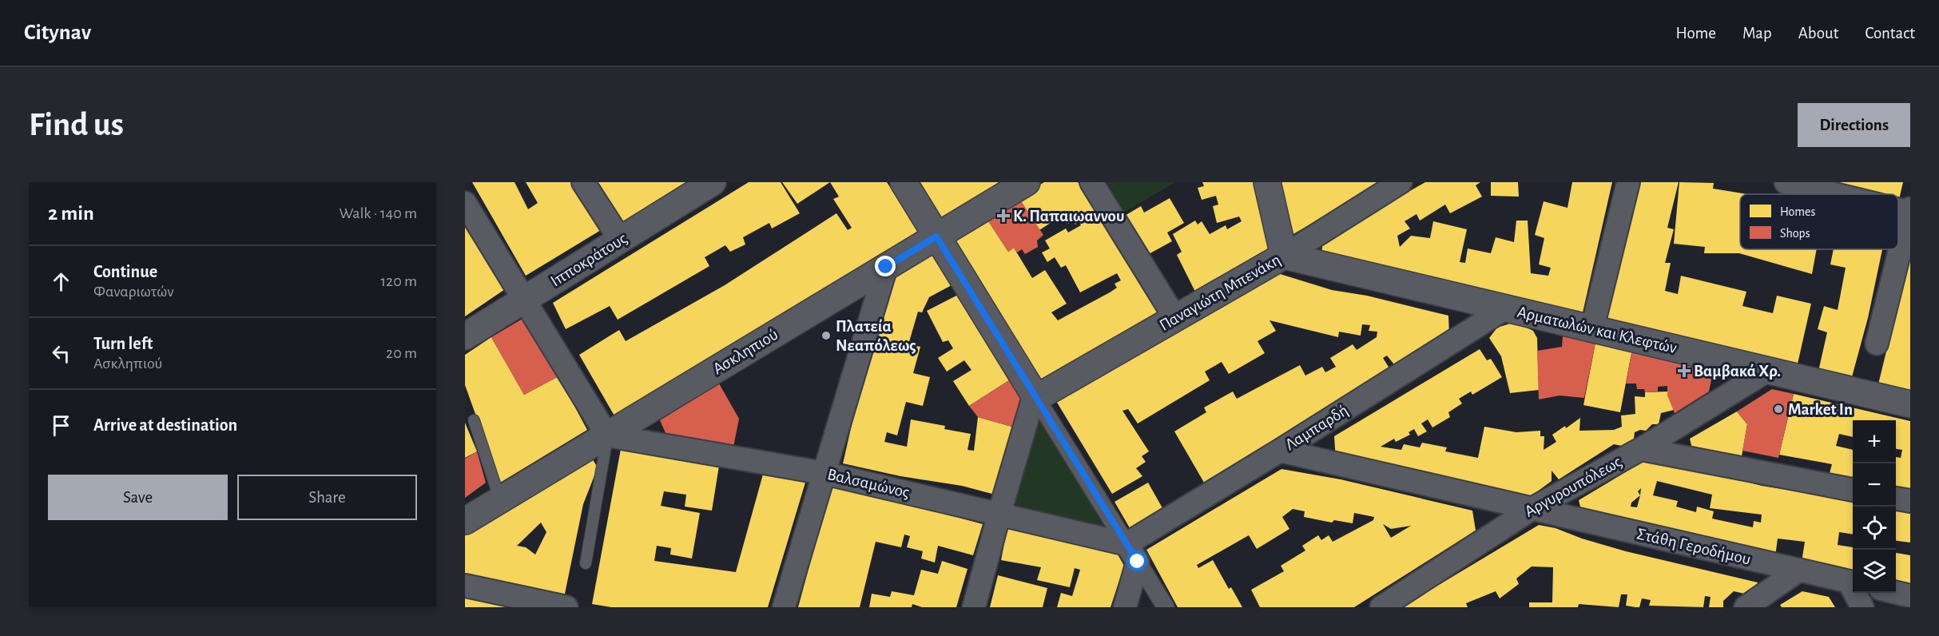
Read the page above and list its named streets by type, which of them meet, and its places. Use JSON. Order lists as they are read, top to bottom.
{
  "streets": {
    "street": [
      "Ιπποκράτους",
      "Παναγιώτη Μπενάκη",
      "Αρματωλών και Κλεφτών",
      "Ασκληπιού",
      "Λαμπαρδή",
      "Βαλσαμώνος",
      "Αργυρουπόλεως",
      "Στάθη Γεροδήμου"
    ]
  },
  "crossings": [
    ["Παναγιώτη Μπενάκη", "Αρματωλών και Κλεφτών"],
    ["Αρματωλών και Κλεφτών", "Λαμπαρδή"],
    ["Αρματωλών και Κλεφτών", "Αργυρουπόλεως"],
    ["Ασκληπιού", "Βαλσαμώνος"],
    ["Λαμπαρδή", "Βαλσαμώνος"],
    ["Λαμπαρδή", "Στάθη Γεροδήμου"],
    ["Αργυρουπόλεως", "Στάθη Γεροδήμου"]
  ],
  "places": {
    "health": ["Κ. Παπαιωαννου", "Βαμβακά Χρ."],
    "other": ["Πλατεία Νεαπόλεως", "Market In"]
  },
  "legend": ["Homes", "Shops"],
  "page": {
    "header": "Citynav",
    "nav": [
      "Home",
      "Map",
      "About",
      "Contact"
    ],
    "buttons": [
      "Directions",
      ["Save", "Share"]
    ],
    "title": "Find us",
    "heading": ["2 min", "Walk · 140 m"],
    "list": [
      ["Continue", "Φαναριωτών", "120 m"],
      ["Turn left", "Ασκληπιού", "20 m"],
      "Arrive at destination"
    ],
    "map_buttons": ["+", "−"]
  }
}
